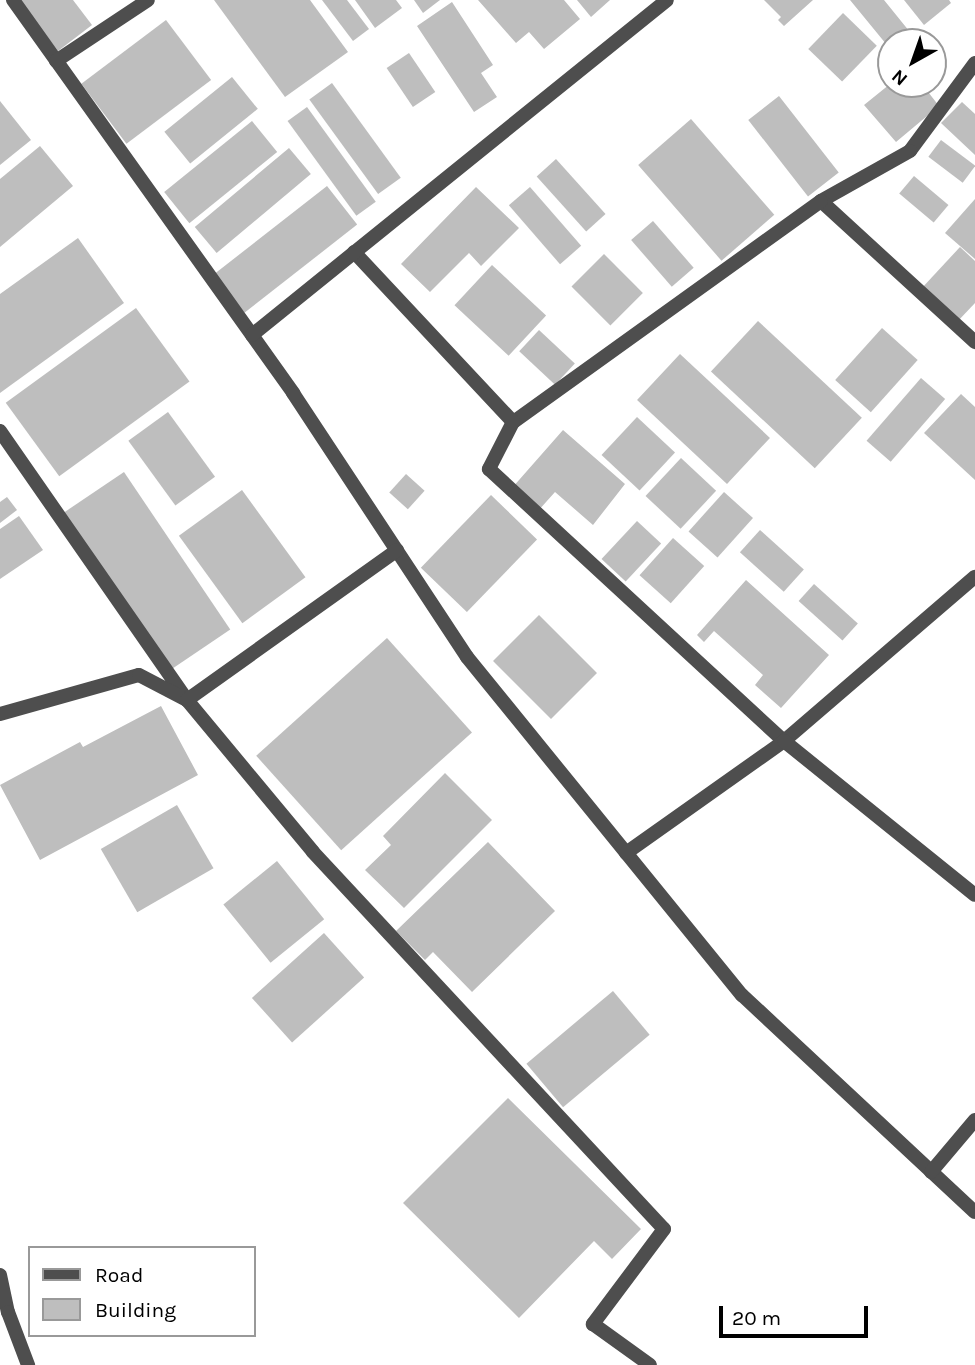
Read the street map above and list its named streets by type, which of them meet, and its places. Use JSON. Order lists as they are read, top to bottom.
{
  "legend": ["Road", "Building"],
  "scale_bar": "20 m",
  "north": "bottom left"
}
